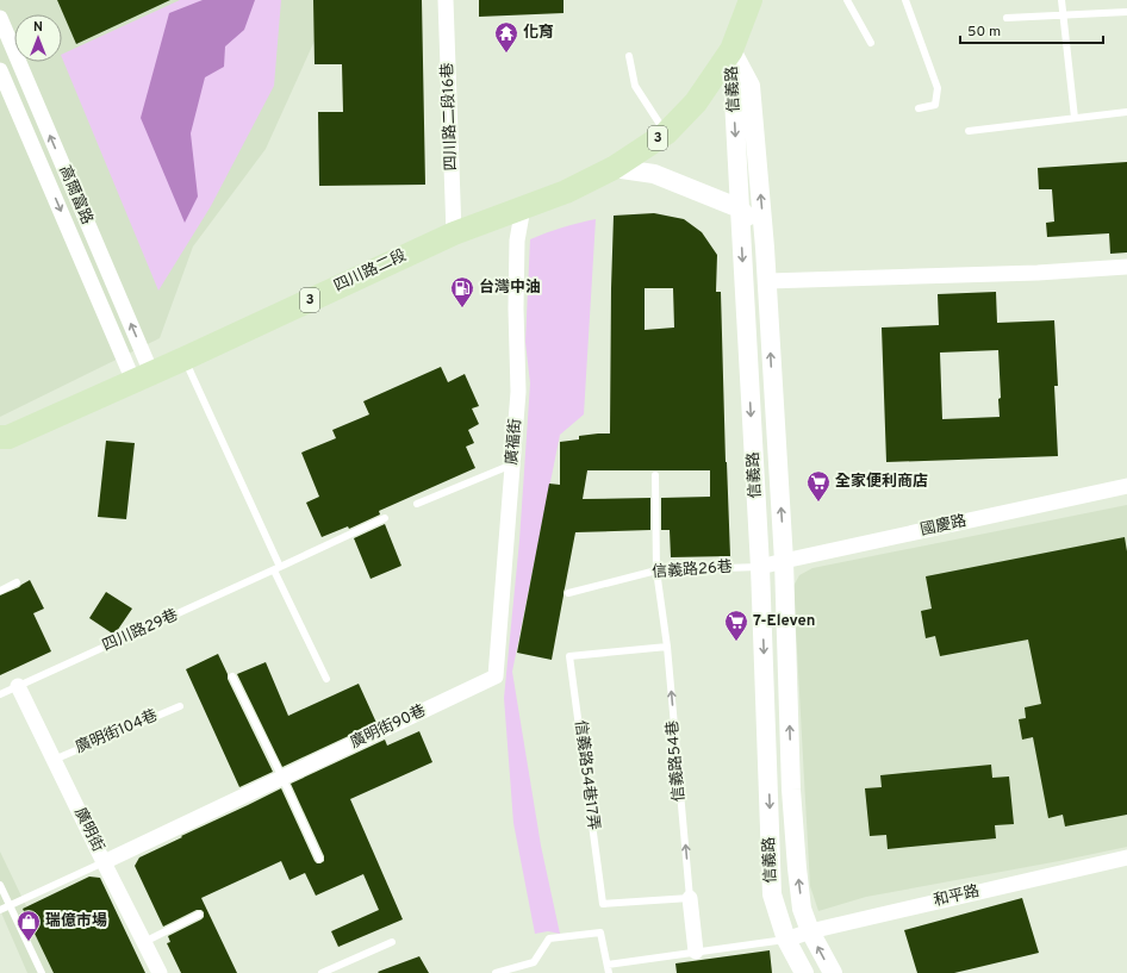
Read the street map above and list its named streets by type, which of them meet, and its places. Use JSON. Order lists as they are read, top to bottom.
{
  "streets": {
    "main road": ["3", "四川路二段"],
    "street": [
      "信義路",
      "四川路二段16巷",
      "高爾富路",
      "廣福街",
      "國慶路",
      "廣明街90巷",
      "信義路54巷",
      "廣明街",
      "和平路"
    ],
    "lane": [
      "信義路26巷",
      "四川路29巷",
      "廣明街104巷",
      "信義路54巷17弄"
    ]
  },
  "crossings": [
    ["信義路", "3"],
    ["信義路", "四川路二段"],
    ["信義路", "國慶路"],
    ["信義路", "信義路26巷"],
    ["信義路", "和平路"],
    ["四川路二段16巷", "四川路二段"],
    ["3", "四川路二段"],
    ["高爾富路", "四川路二段"],
    ["四川路二段", "廣福街"],
    ["廣福街", "廣明街90巷"],
    ["國慶路", "信義路26巷"],
    ["信義路26巷", "信義路54巷"],
    ["四川路29巷", "廣明街"],
    ["廣明街90巷", "廣明街"],
    ["廣明街104巷", "廣明街"],
    ["信義路54巷", "信義路54巷17弄"]
  ],
  "one_way": ["信義路54巷"],
  "places": {
    "temple": ["化育"],
    "fuel station": ["台灣中油"],
    "supermarket": ["全家便利商店", "7-Eleven"],
    "shop": ["瑞億市場"]
  },
  "scale_bar": "50 m",
  "north": "top"
}
